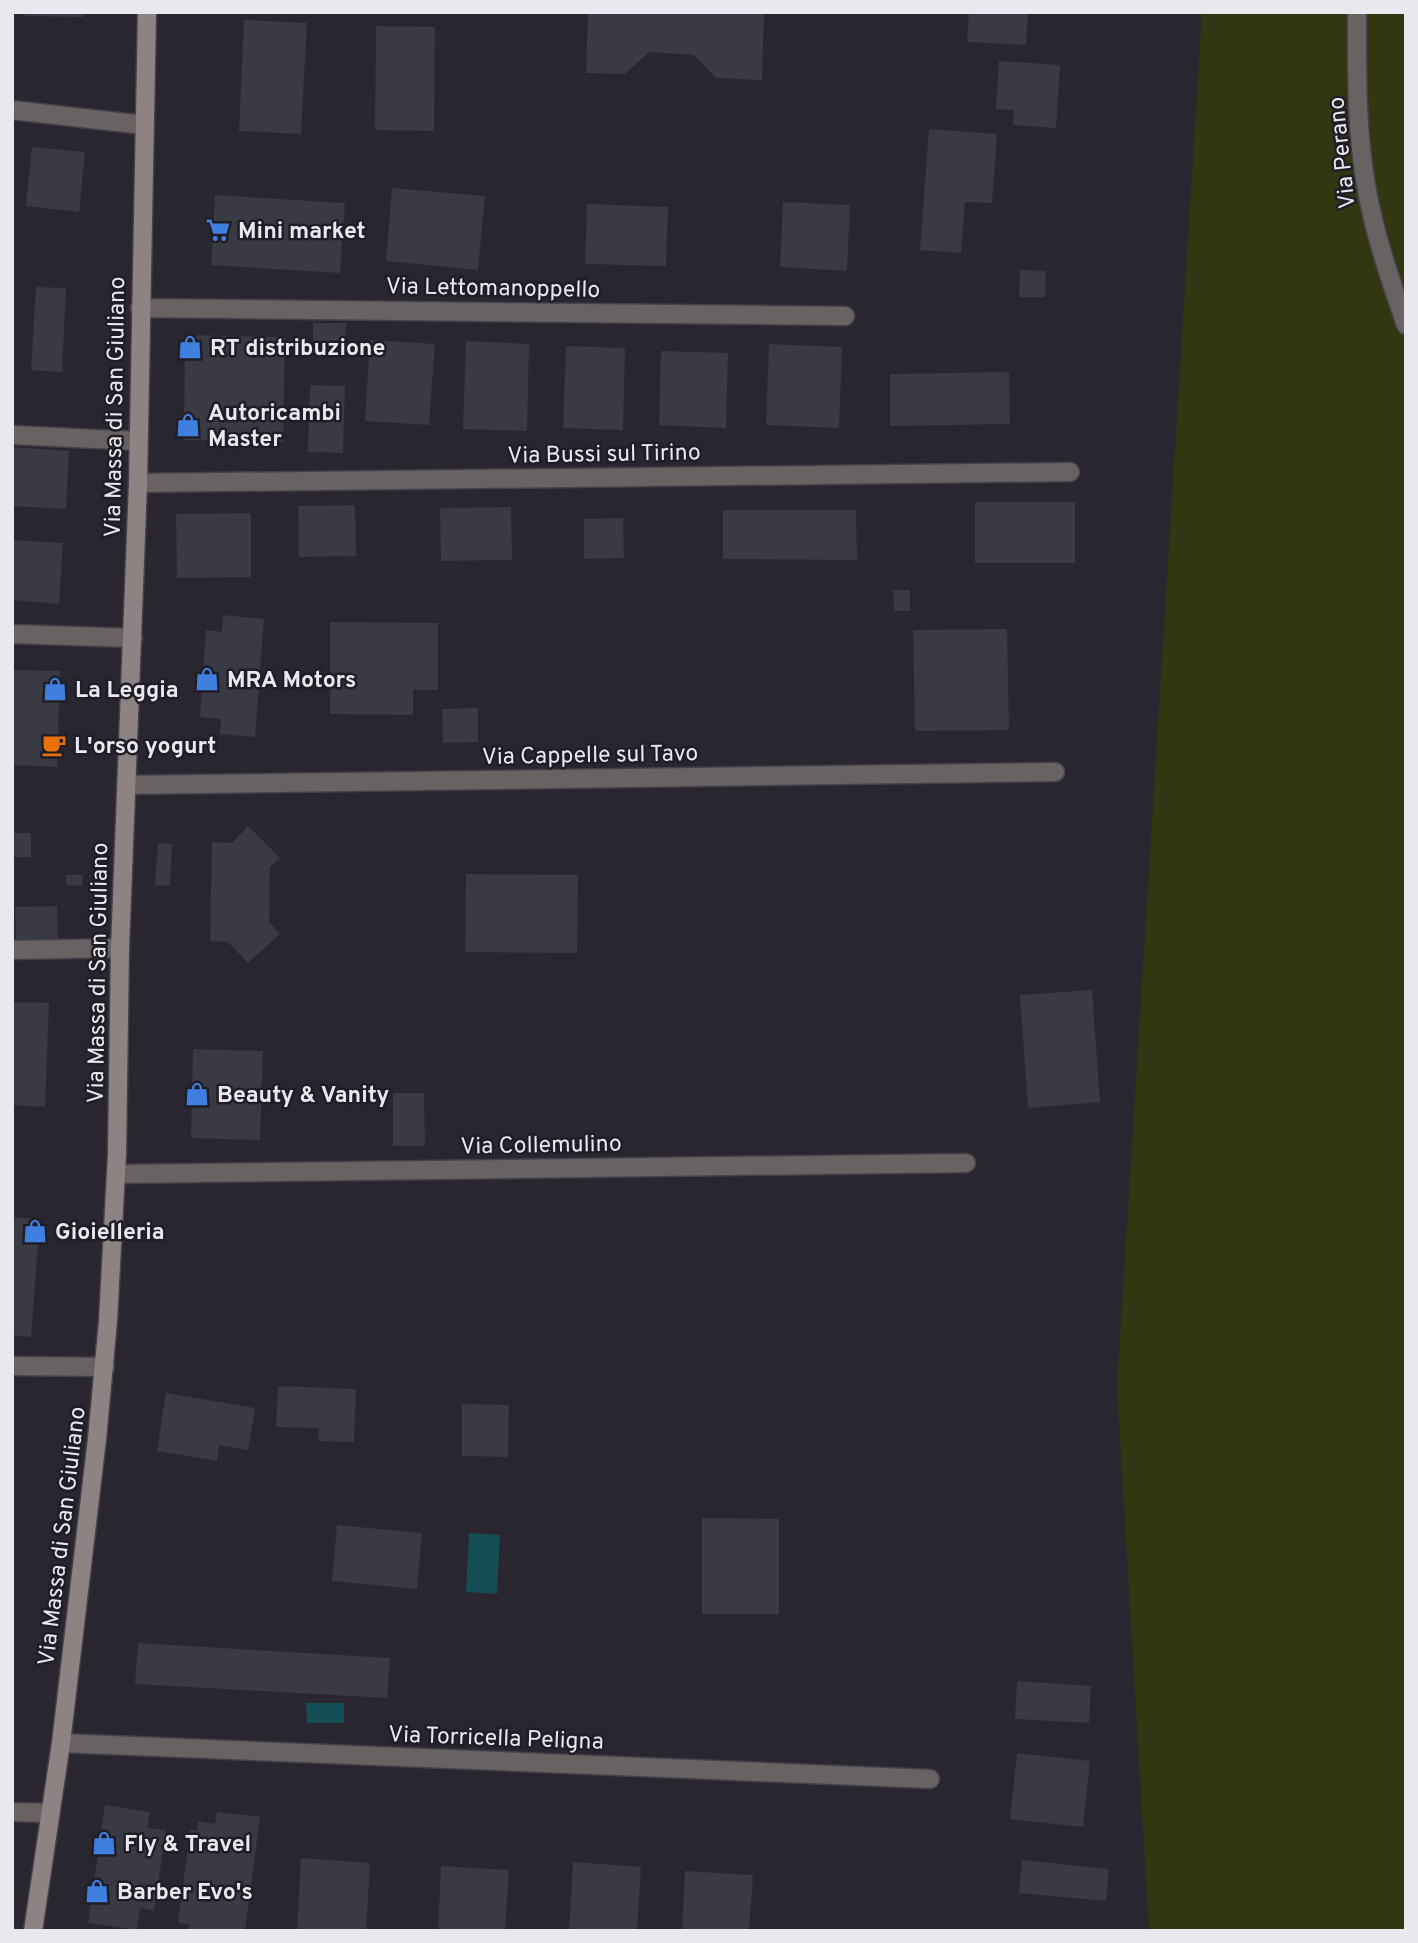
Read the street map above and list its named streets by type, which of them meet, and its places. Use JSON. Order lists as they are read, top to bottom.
{
  "streets": {
    "street": [
      "Via Perano",
      "Via Lettomanoppello",
      "Via Massa di San Giuliano",
      "Via Bussi sul Tirino",
      "Via Cappelle sul Tavo",
      "Via Collemulino",
      "Via Torricella Peligna"
    ]
  },
  "crossings": [
    ["Via Lettomanoppello", "Via Massa di San Giuliano"],
    ["Via Massa di San Giuliano", "Via Bussi sul Tirino"],
    ["Via Massa di San Giuliano", "Via Cappelle sul Tavo"],
    ["Via Massa di San Giuliano", "Via Collemulino"],
    ["Via Massa di San Giuliano", "Via Torricella Peligna"]
  ],
  "places": {
    "supermarket": ["Mini market"],
    "shop": [
      "RT distribuzione",
      "Autoricambi Master",
      "MRA Motors",
      "La Leggia",
      "Beauty & Vanity",
      "Gioielleria",
      "Fly & Travel",
      "Barber Evo's"
    ],
    "cafe": ["L'orso yogurt"]
  }
}
